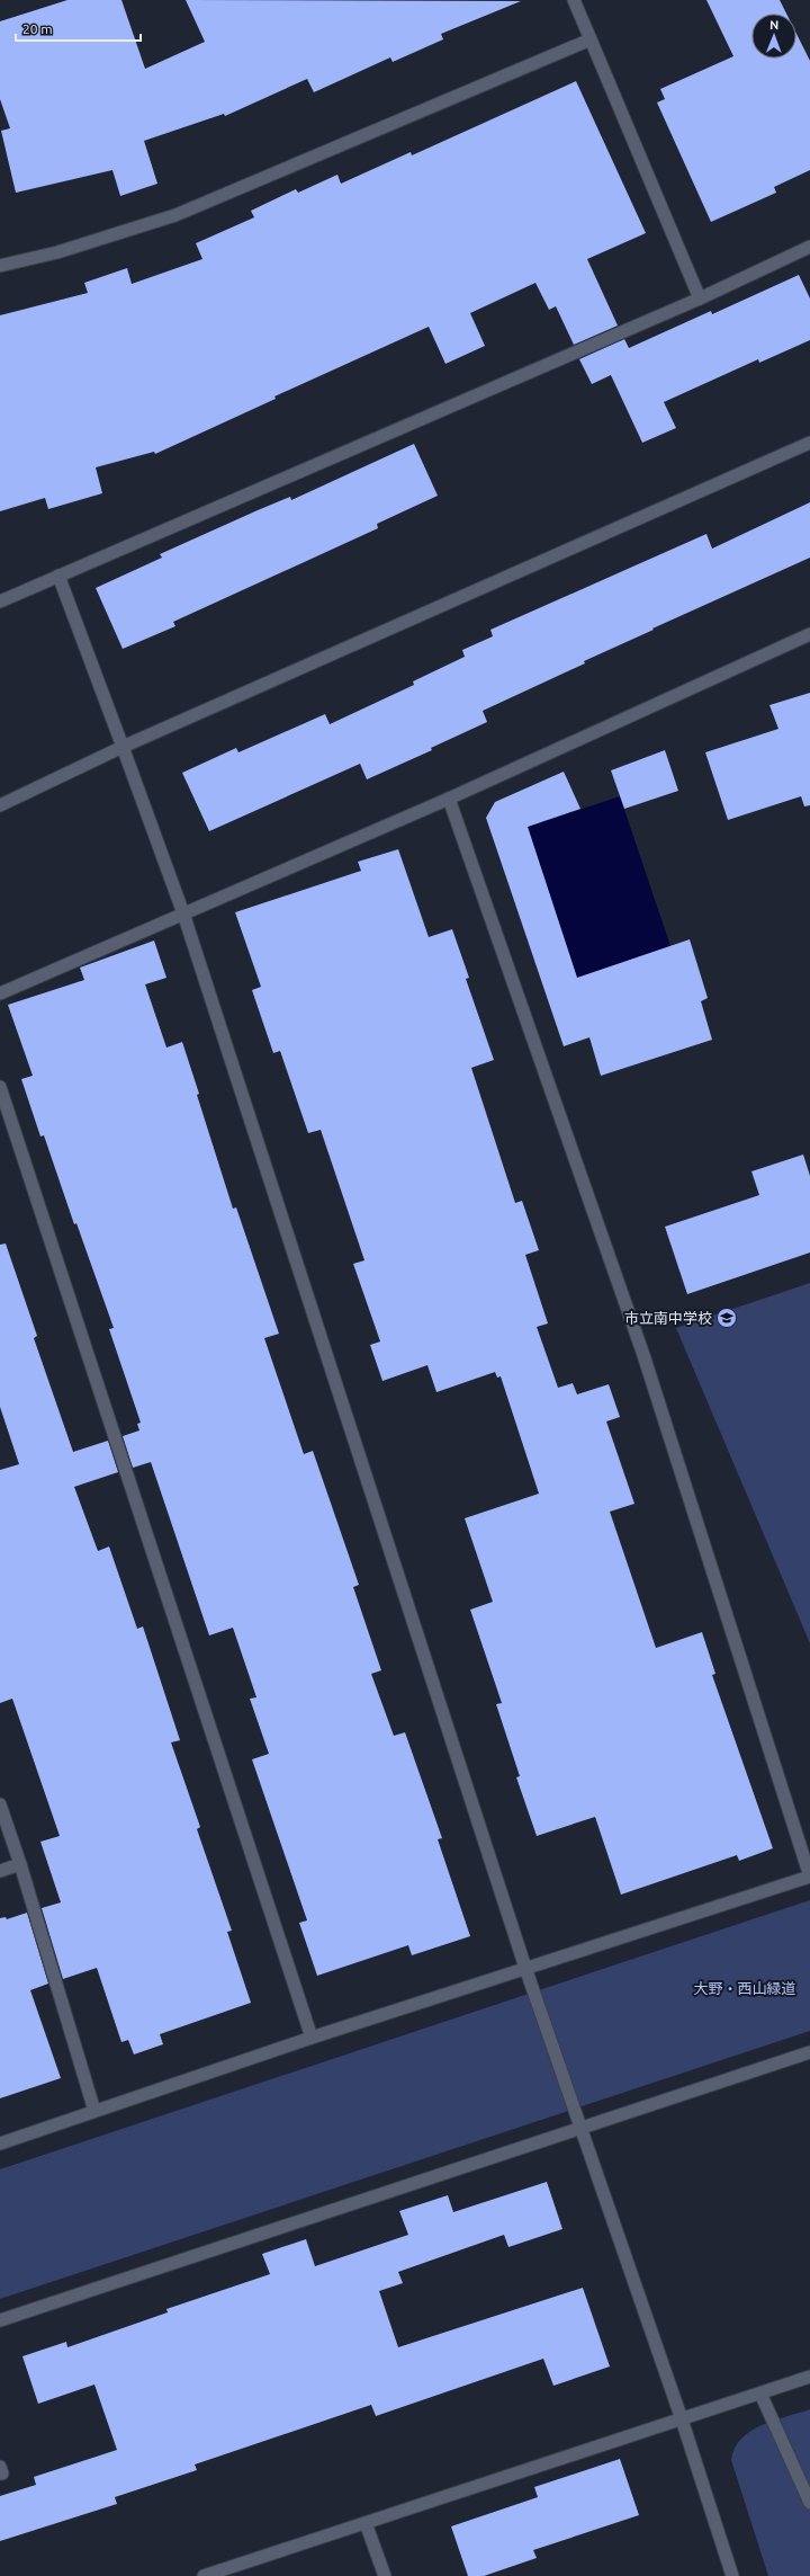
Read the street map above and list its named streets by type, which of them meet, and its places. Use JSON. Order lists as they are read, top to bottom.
{
  "parks": ["大野・西山緑道"],
  "places": {
    "school or university": ["市立南中学校"]
  },
  "scale_bar": "20 m",
  "north": "top"
}
